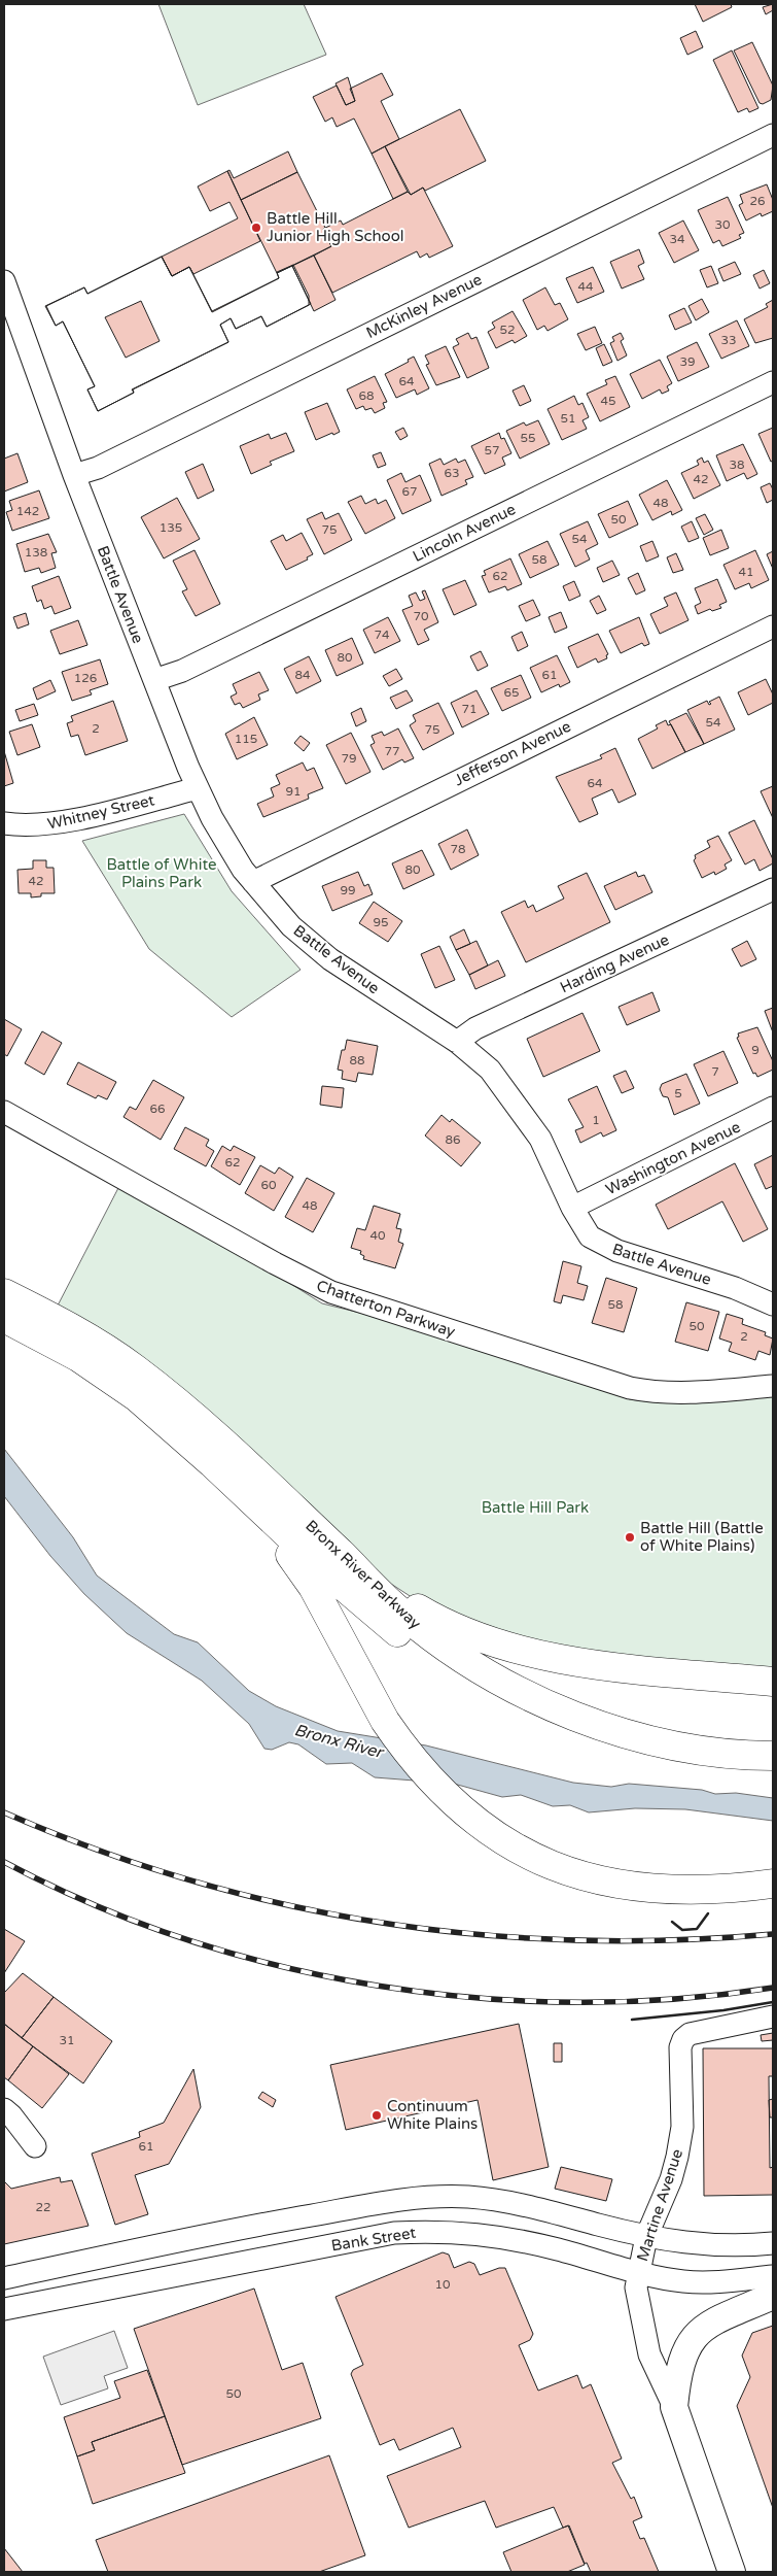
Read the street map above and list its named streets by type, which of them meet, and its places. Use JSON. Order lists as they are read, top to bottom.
{
  "streets": {
    "highway": ["Bronx River Parkway"],
    "main road": ["Martine Avenue"],
    "street": [
      "McKinley Avenue",
      "Lincoln Avenue",
      "Battle Avenue",
      "Jefferson Avenue",
      "Whitney Street",
      "Harding Avenue",
      "Washington Avenue",
      "Chatterton Parkway",
      "Bank Street"
    ]
  },
  "crossings": [
    ["McKinley Avenue", "Battle Avenue"],
    ["Lincoln Avenue", "Battle Avenue"],
    ["Battle Avenue", "Jefferson Avenue"],
    ["Battle Avenue", "Whitney Street"],
    ["Battle Avenue", "Harding Avenue"],
    ["Battle Avenue", "Washington Avenue"],
    ["Martine Avenue", "Bank Street"]
  ],
  "water": ["Bronx River"],
  "parks": ["Battle of White Plains Park", "Battle Hill Park"],
  "places": ["Battle Hill Junior High School", "Battle Hill (Battle of White Plains)", "Continuum White Plains"],
  "house_numbers": [
    "26",
    "30",
    "34",
    "44",
    "52",
    "33",
    "39",
    "64",
    "68",
    "45",
    "51",
    "55",
    "57",
    "38",
    "63",
    "42",
    "67",
    "48",
    "142",
    "50",
    "135",
    "75",
    "54",
    "138",
    "58",
    "41",
    "62",
    "70",
    "74",
    "80",
    "84",
    "61",
    "126",
    "65",
    "71",
    "54",
    "2",
    "75",
    "115",
    "77",
    "79",
    "64",
    "91",
    "78",
    "80",
    "42",
    "99",
    "95",
    "9",
    "88",
    "7",
    "5",
    "66",
    "1",
    "86",
    "62",
    "60",
    "48",
    "40",
    "58",
    "50",
    "2",
    "31",
    "61",
    "22",
    "10",
    "50"
  ]
}
